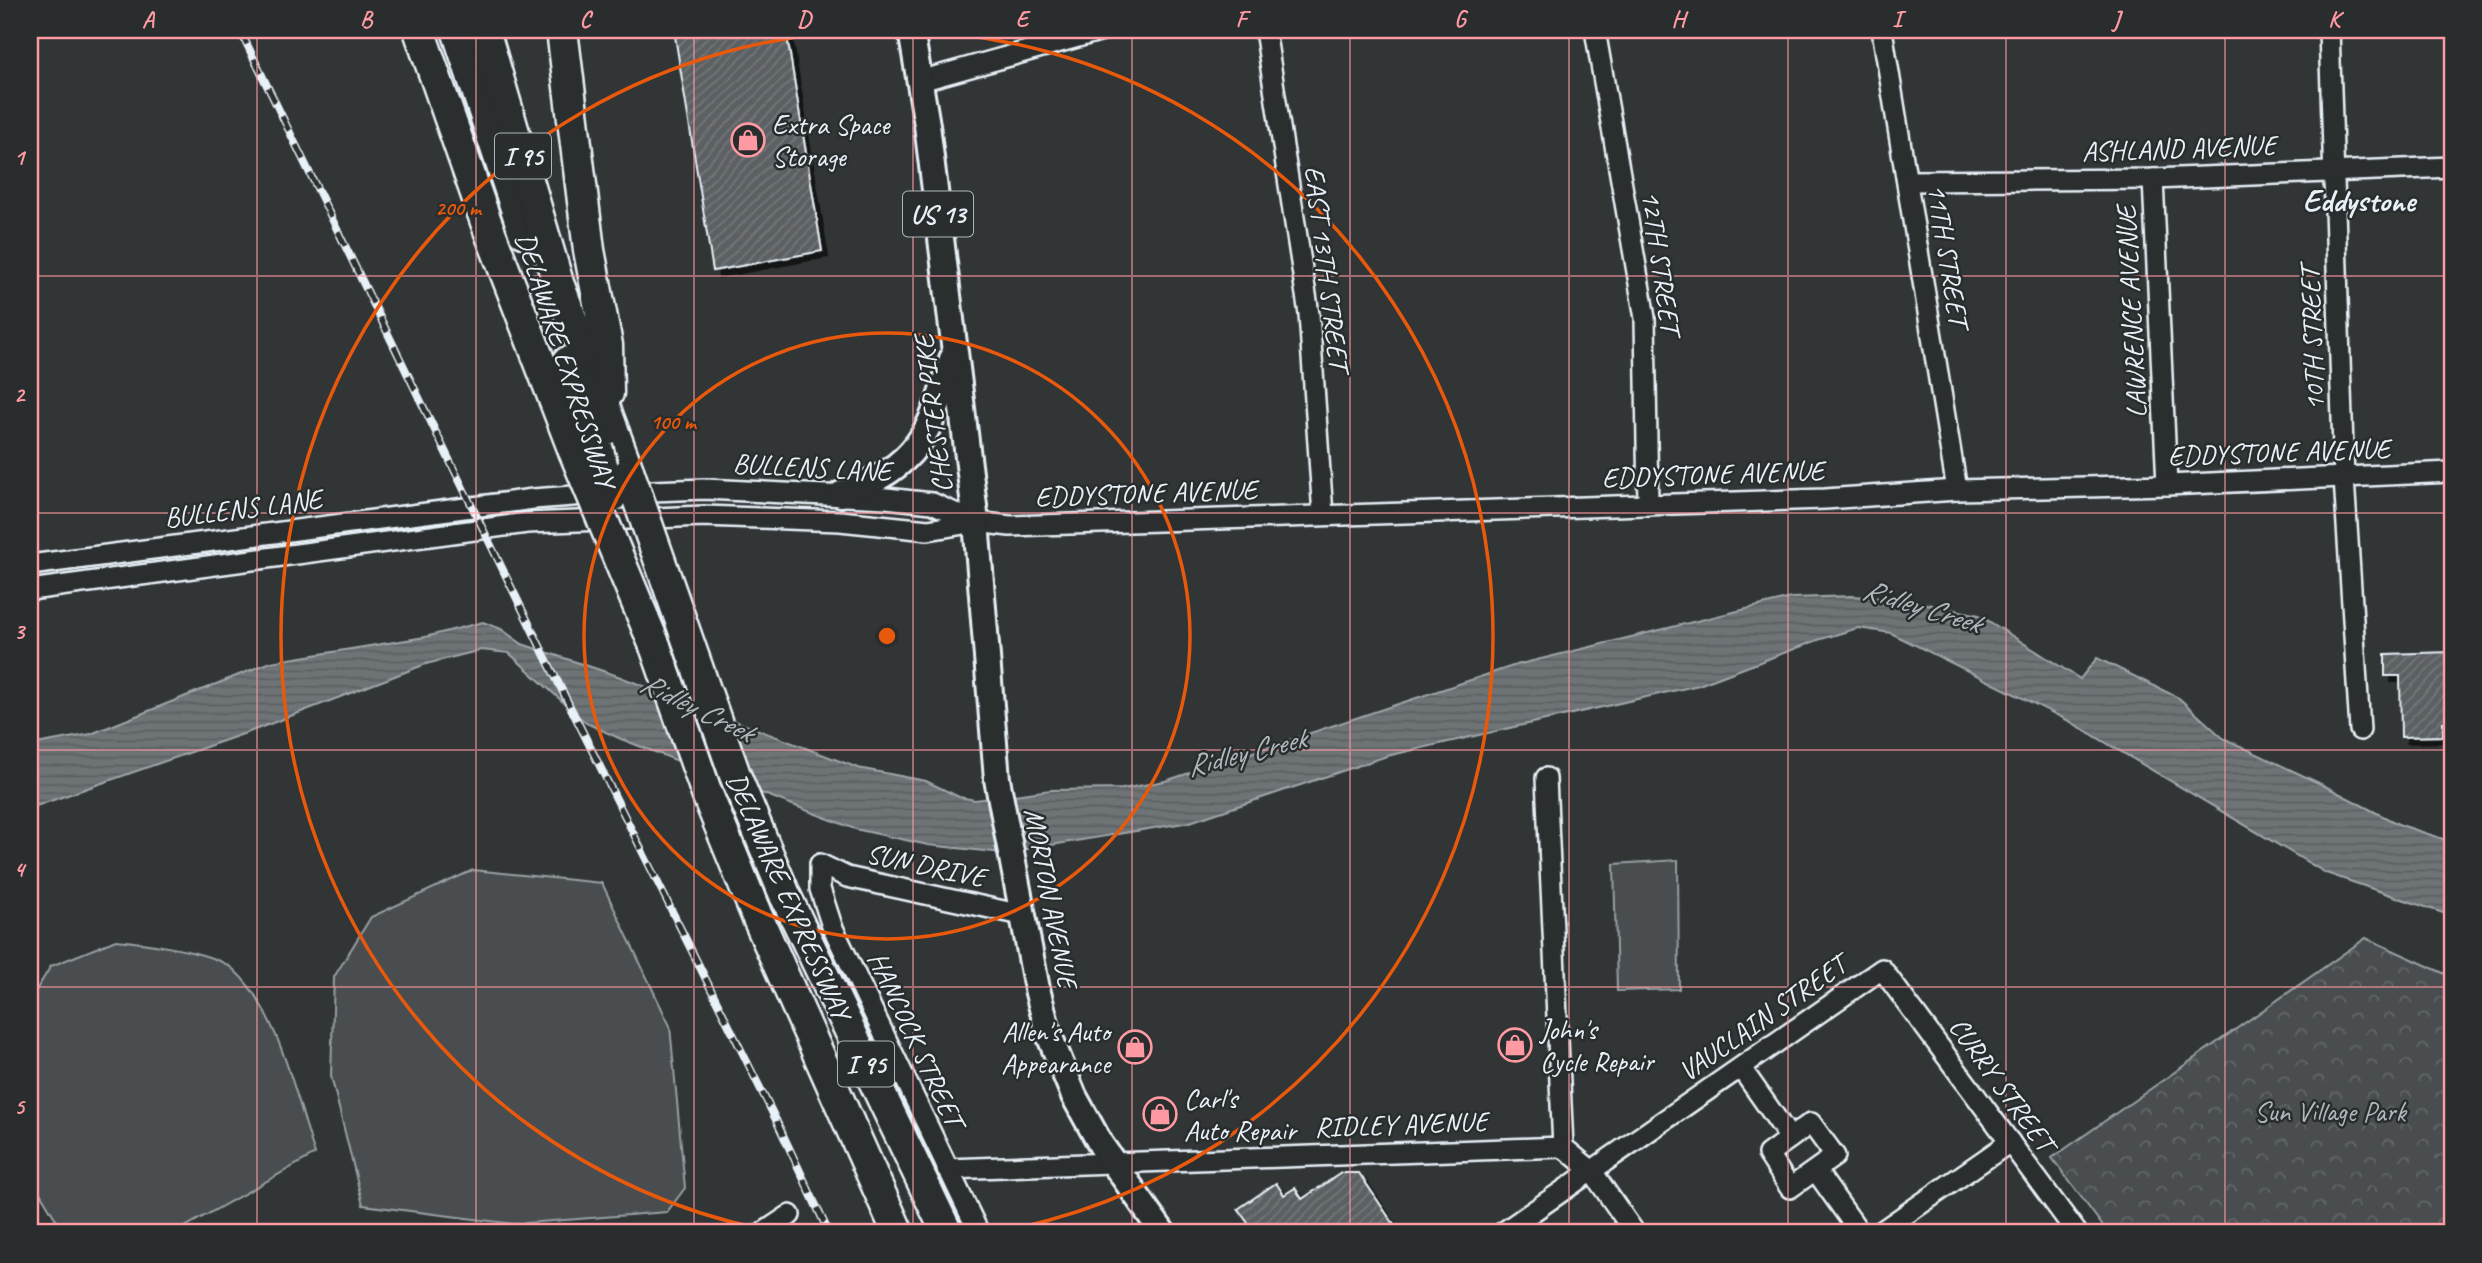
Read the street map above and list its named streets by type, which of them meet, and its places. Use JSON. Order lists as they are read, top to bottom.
{
  "streets": {
    "highway": ["I 95", "DELAWARE EXPRESSWAY"],
    "main road": ["US 13", "CHESTER PIKE", "MORTON AVENUE"],
    "street": [
      "ASHLAND AVENUE",
      "11TH STREET",
      "12TH STREET",
      "EAST 13TH STREET",
      "LAWRENCE AVENUE",
      "10TH STREET",
      "EDDYSTONE AVENUE",
      "BULLENS LANE",
      "SUN DRIVE",
      "VAUCLAIN STREET",
      "HANCOCK STREET",
      "CURRY STREET",
      "RIDLEY AVENUE"
    ]
  },
  "crossings": [
    ["ASHLAND AVENUE", "11TH STREET"],
    ["ASHLAND AVENUE", "LAWRENCE AVENUE"],
    ["ASHLAND AVENUE", "10TH STREET"],
    ["11TH STREET", "EDDYSTONE AVENUE"],
    ["12TH STREET", "EDDYSTONE AVENUE"],
    ["EAST 13TH STREET", "EDDYSTONE AVENUE"],
    ["LAWRENCE AVENUE", "EDDYSTONE AVENUE"],
    ["10TH STREET", "EDDYSTONE AVENUE"],
    ["CHESTER PIKE", "EDDYSTONE AVENUE"],
    ["CHESTER PIKE", "BULLENS LANE"],
    ["CHESTER PIKE", "MORTON AVENUE"],
    ["EDDYSTONE AVENUE", "BULLENS LANE"],
    ["SUN DRIVE", "MORTON AVENUE"],
    ["SUN DRIVE", "HANCOCK STREET"],
    ["MORTON AVENUE", "RIDLEY AVENUE"],
    ["VAUCLAIN STREET", "CURRY STREET"],
    ["HANCOCK STREET", "RIDLEY AVENUE"]
  ],
  "districts": ["Eddystone"],
  "water": ["Ridley Creek"],
  "parks": ["Sun Village Park"],
  "places": {
    "shop": [
      "Extra Space Storage",
      "John's Cycle Repair",
      "Allen's Auto Appearance",
      "Carl's Auto Repair"
    ]
  },
  "grid": {
    "columns": [
      "A",
      "B",
      "C",
      "D",
      "E",
      "F",
      "G",
      "H",
      "I",
      "J",
      "K"
    ],
    "rows": [
      "1",
      "2",
      "3",
      "4",
      "5"
    ]
  },
  "rings": ["200 m", "100 m"]
}
